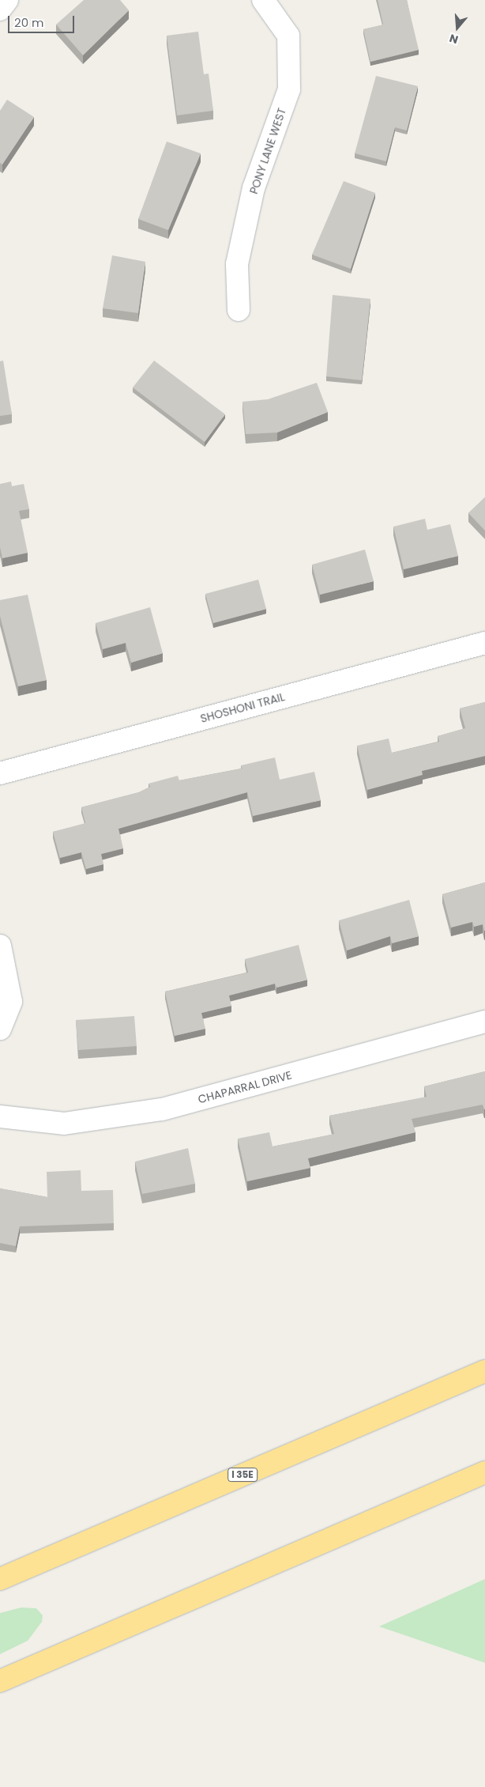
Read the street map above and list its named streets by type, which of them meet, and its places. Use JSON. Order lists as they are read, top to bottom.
{
  "streets": {
    "highway": ["I 35E"],
    "street": ["PONY LANE WEST", "SHOSHONI TRAIL", "CHAPARRAL DRIVE"]
  },
  "scale_bar": "20 m",
  "north": "bottom"
}
